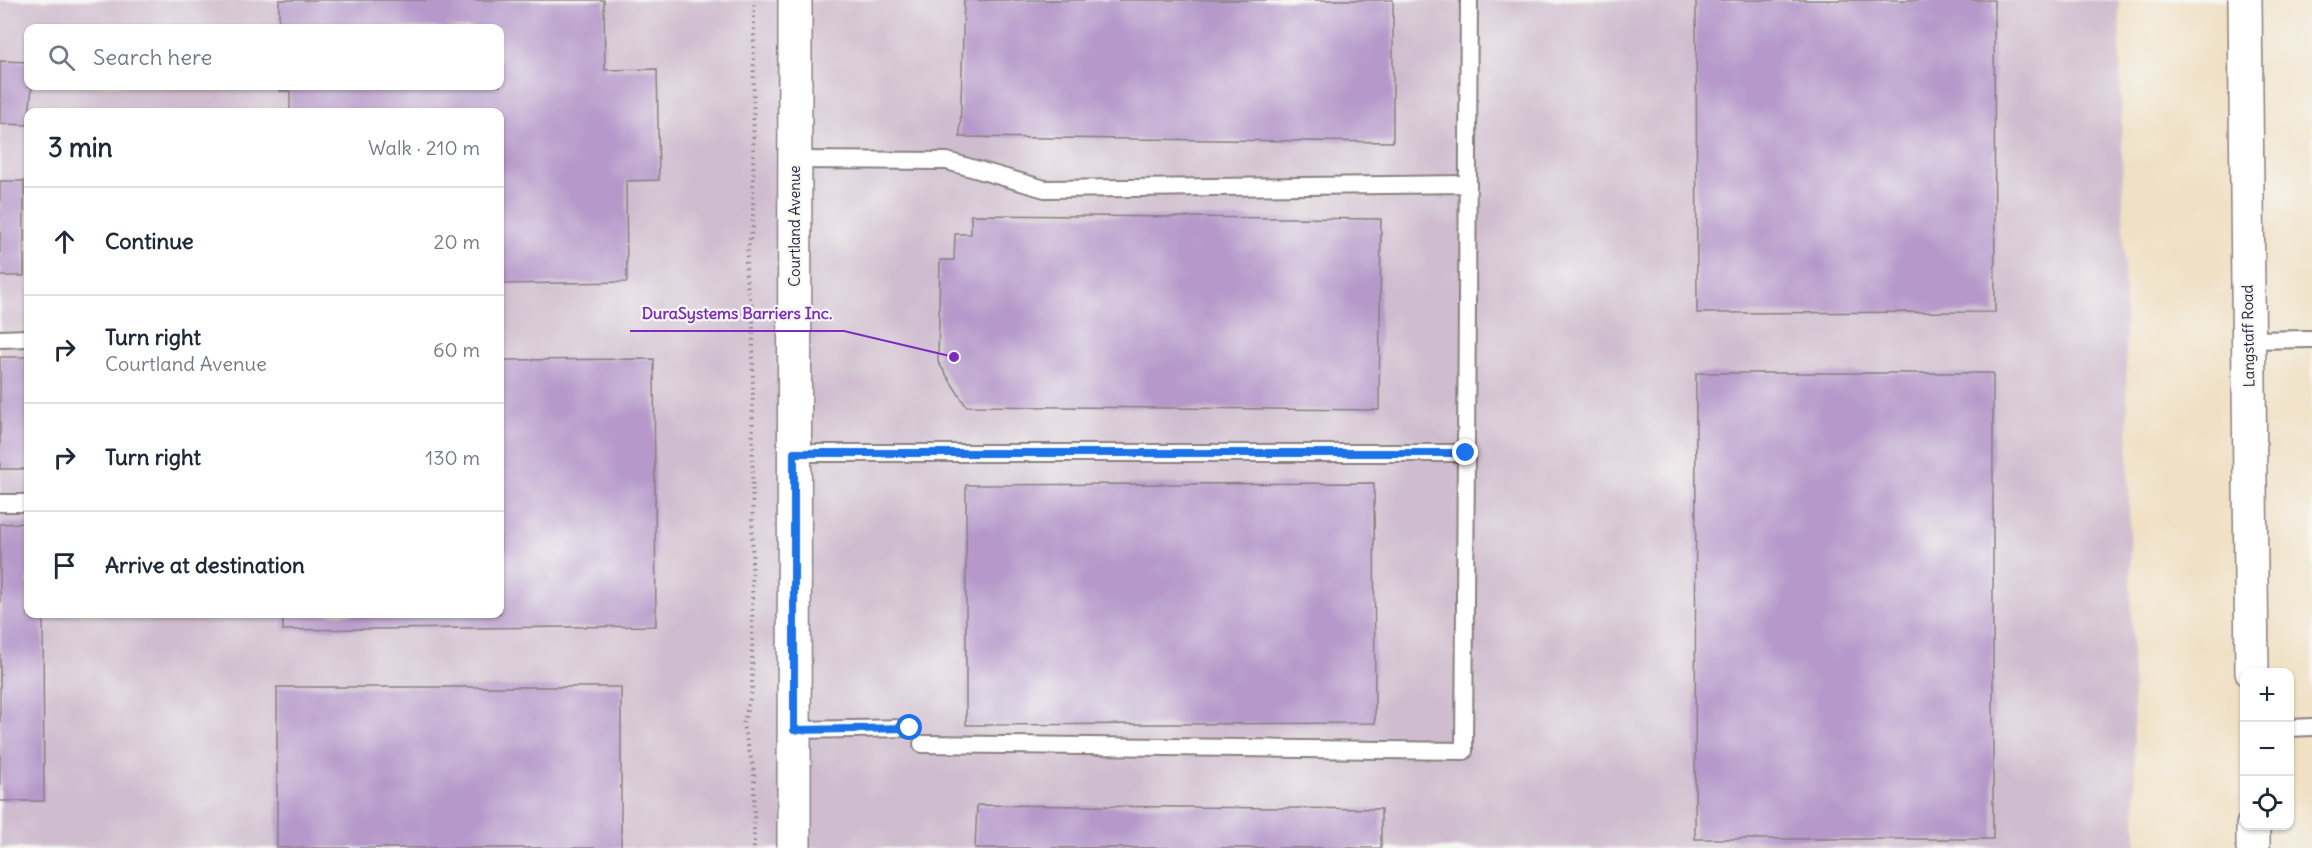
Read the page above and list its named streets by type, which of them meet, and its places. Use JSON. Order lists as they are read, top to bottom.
{
  "streets": {
    "street": ["Courtland Avenue", "Langstaff Road"]
  },
  "places": ["DuraSystems Barriers Inc."],
  "page": {
    "search": "Search here",
    "heading": ["3 min", "Walk · 210 m"],
    "list": [
      ["Continue", "20 m"],
      ["Turn right", "Courtland Avenue", "60 m"],
      ["Turn right", "130 m"],
      "Arrive at destination"
    ],
    "map_buttons": ["+", "−"]
  }
}
